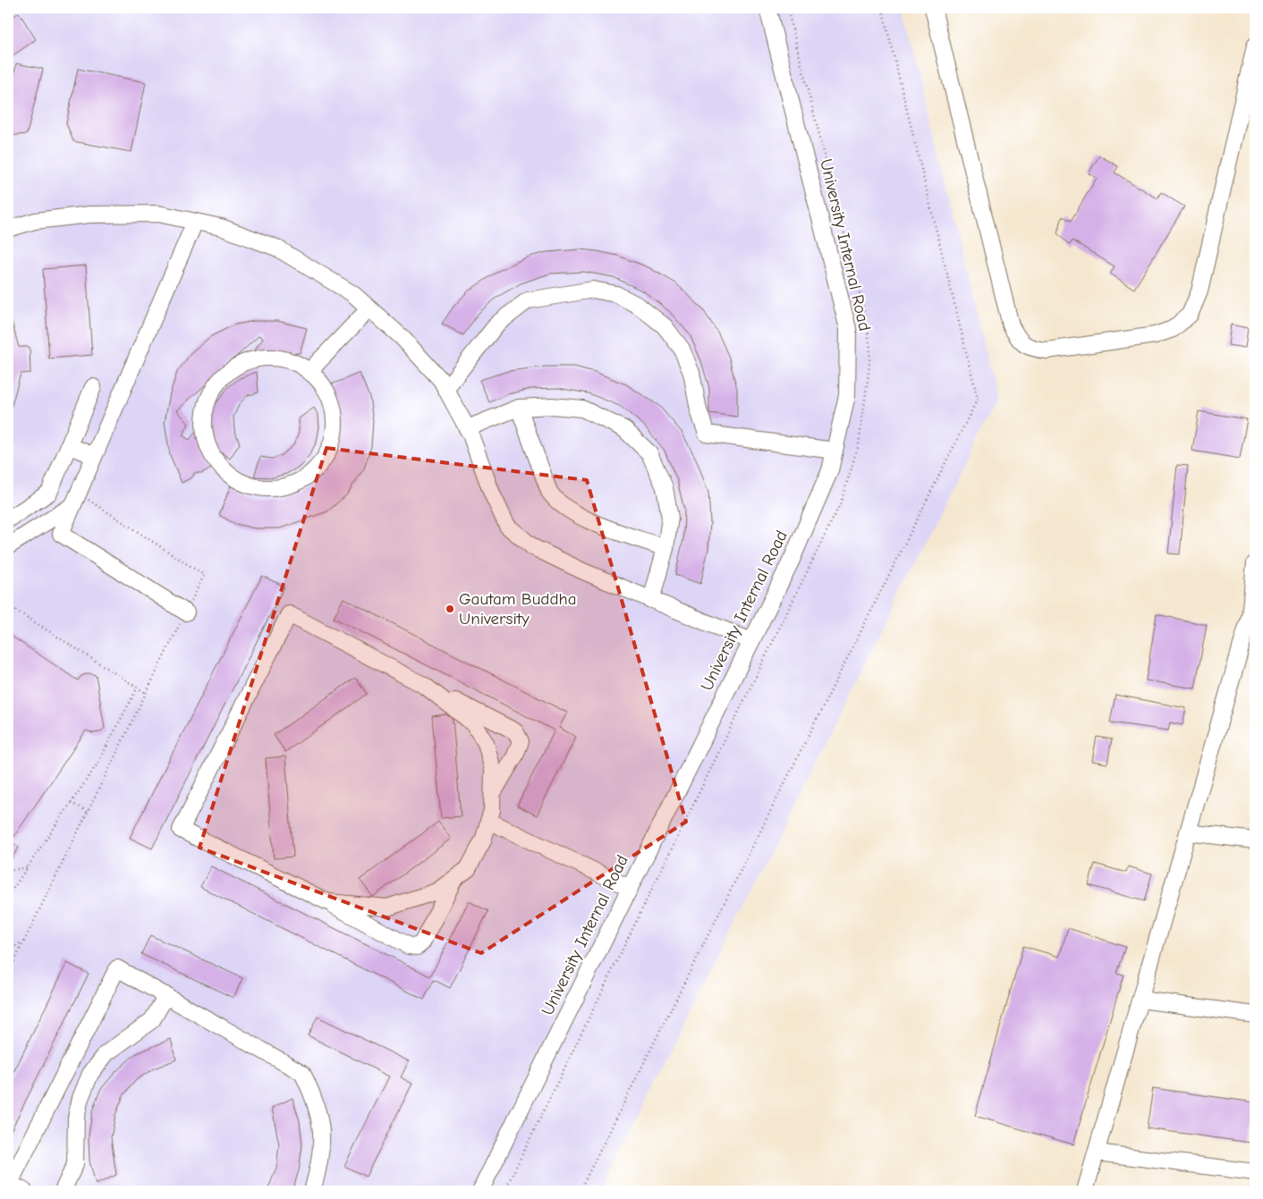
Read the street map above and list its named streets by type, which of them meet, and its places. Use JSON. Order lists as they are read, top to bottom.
{
  "streets": {
    "street": ["University Internal Road"]
  },
  "places": ["Gautam Buddha University"]
}
